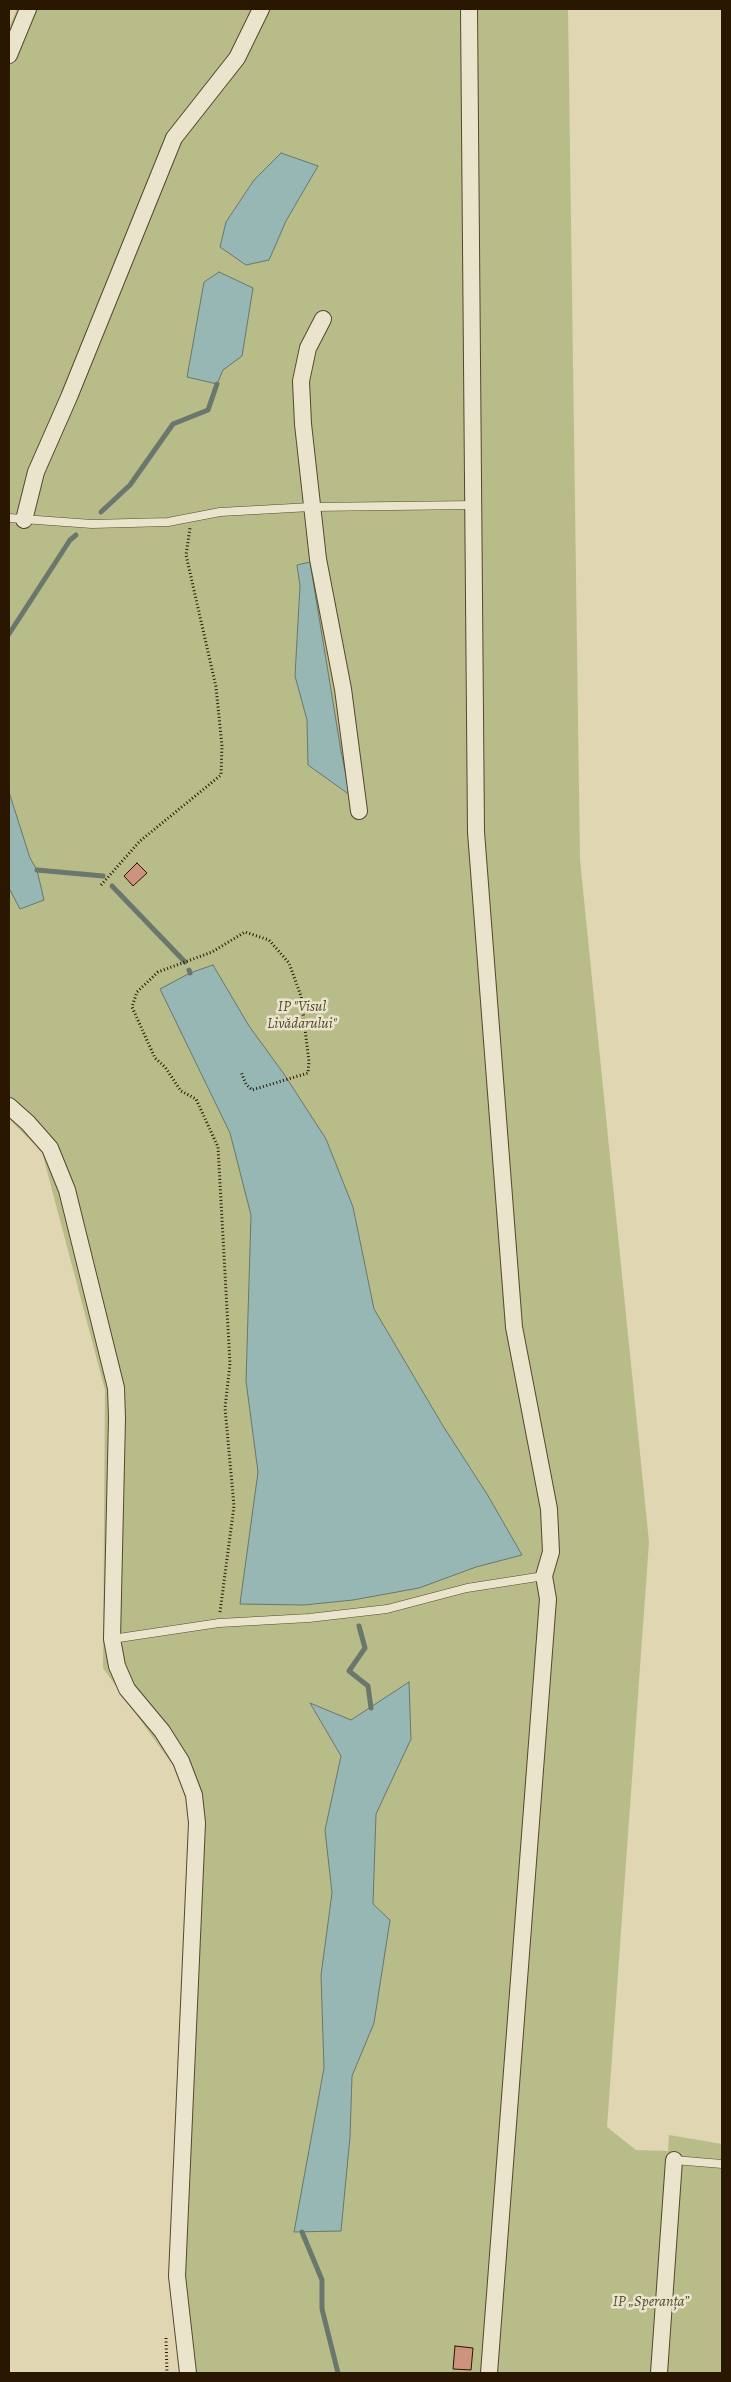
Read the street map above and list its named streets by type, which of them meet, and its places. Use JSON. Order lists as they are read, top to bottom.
{
  "parks": ["IP \"Visul Livădarului\"", "IP „Speranța”"]
}
